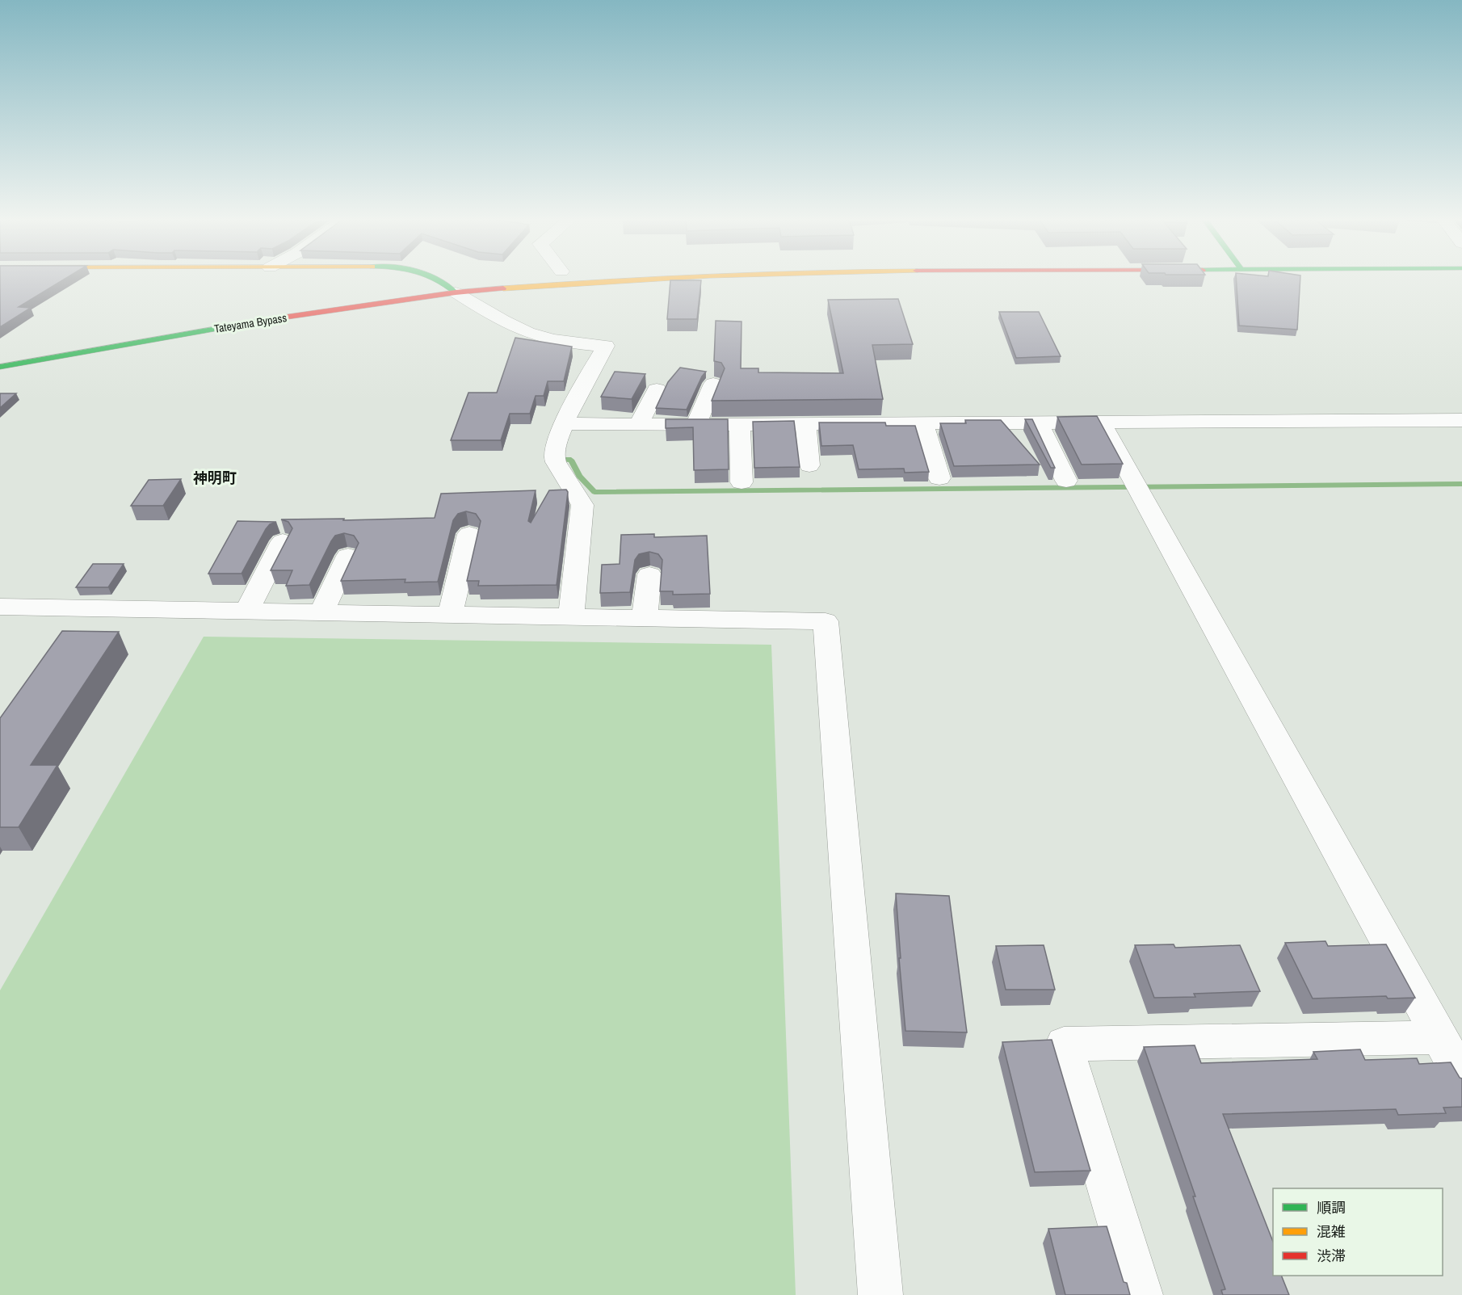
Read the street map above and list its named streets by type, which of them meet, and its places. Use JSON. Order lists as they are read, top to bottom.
{
  "streets": {
    "main road": ["Tateyama Bypass"]
  },
  "districts": ["神明町"],
  "legend": ["順調", "混雑", "渋滞"]
}
